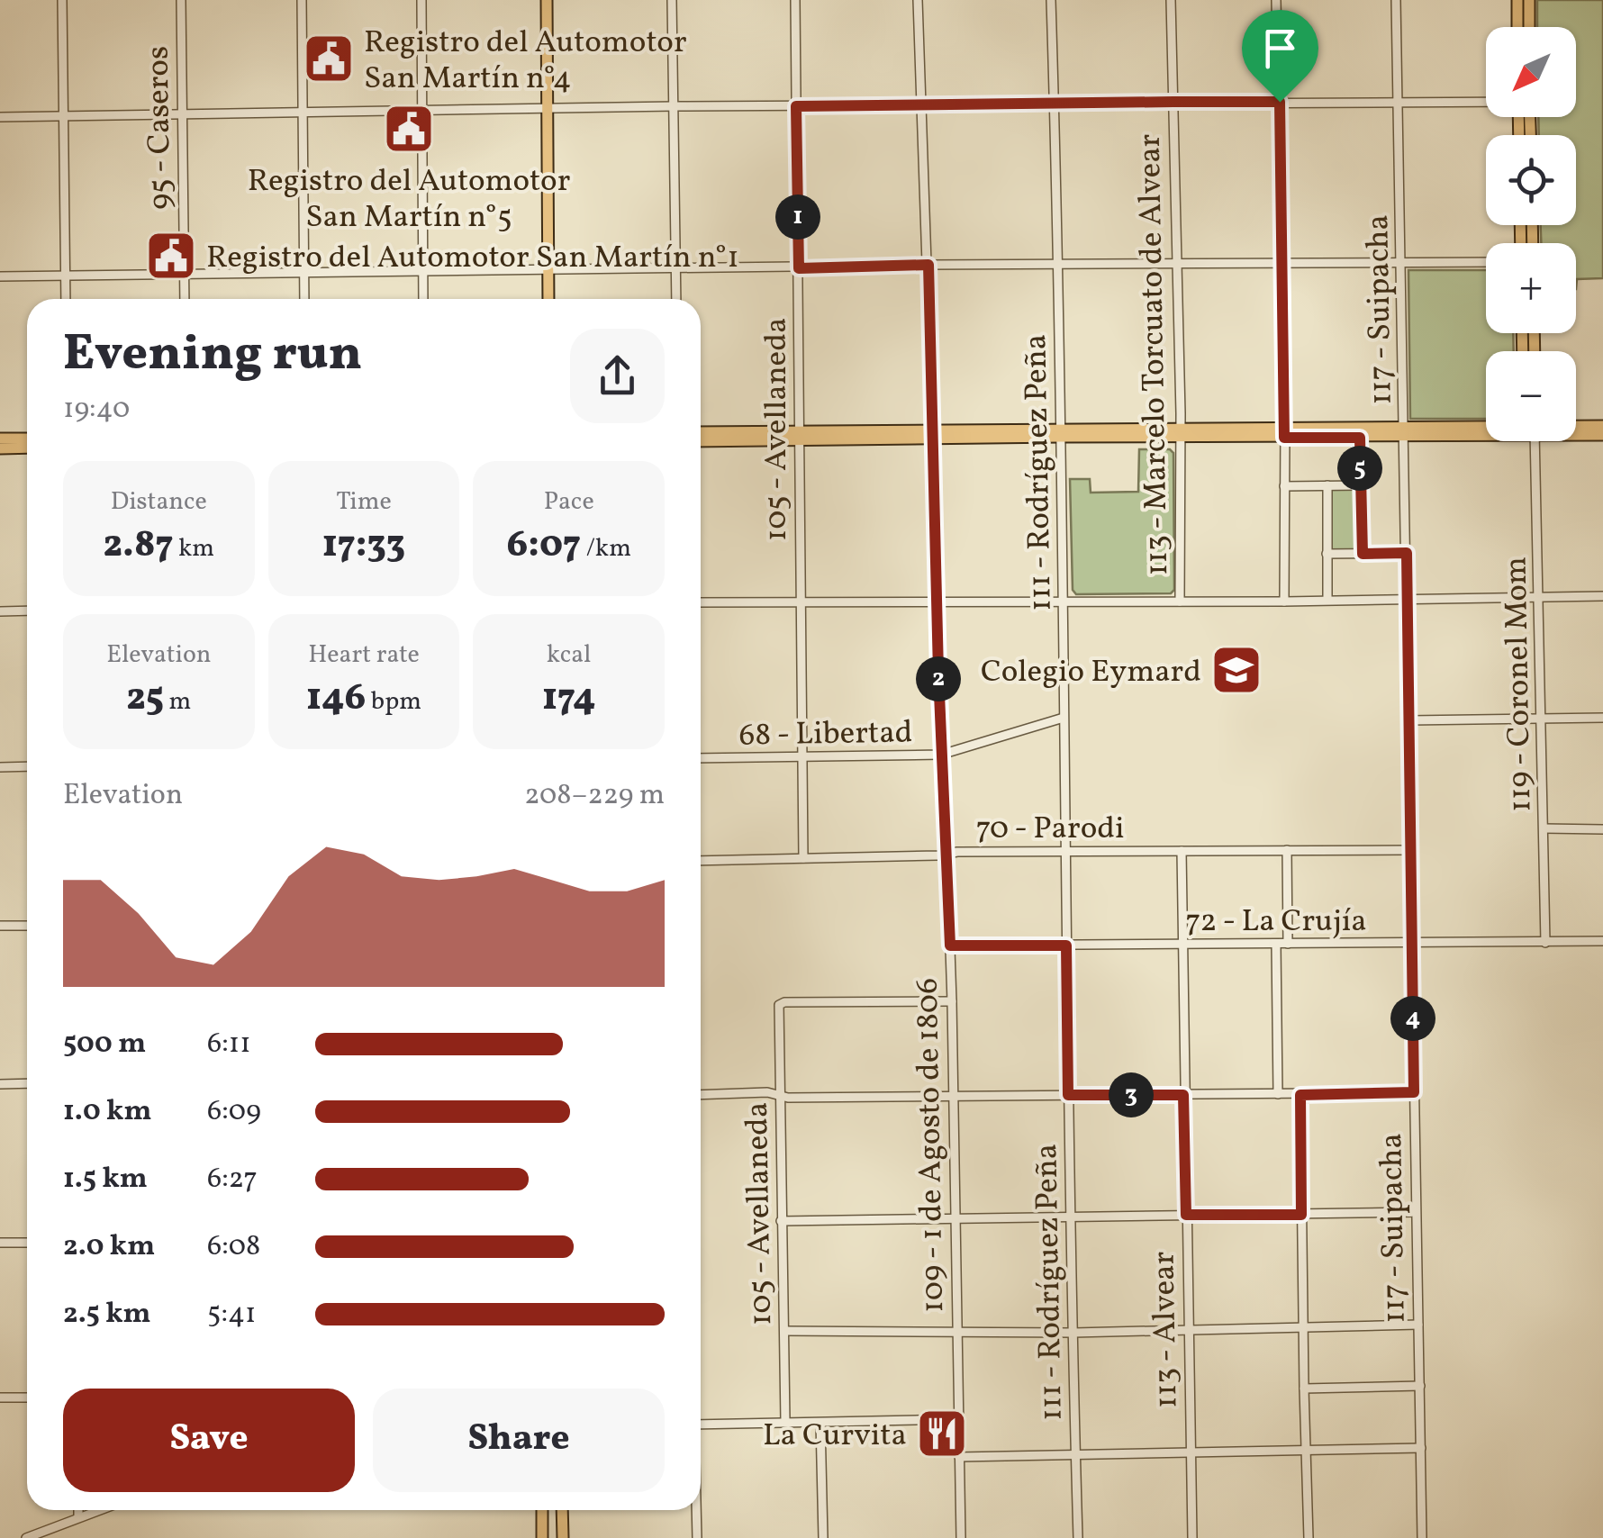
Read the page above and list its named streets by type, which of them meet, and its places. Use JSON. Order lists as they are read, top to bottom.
{
  "streets": {
    "street": [
      "95 - Caseros",
      "117 - Suipacha",
      "113 - Marcelo Torcuato de Alvear",
      "105 - Avellaneda",
      "111 - Rodríguez Peña",
      "119 - Coronel Mom",
      "68 - Libertad",
      "70 - Parodi",
      "72 - La Crujía",
      "109 - 1 de Agosto de 1806",
      "113 - Alvear"
    ]
  },
  "crossings": [
    ["117 - Suipacha", "70 - Parodi"],
    ["117 - Suipacha", "72 - La Crujía"],
    ["105 - Avellaneda", "68 - Libertad"],
    ["105 - Avellaneda", "70 - Parodi"],
    ["105 - Avellaneda", "109 - 1 de Agosto de 1806"],
    ["111 - Rodríguez Peña", "68 - Libertad"],
    ["111 - Rodríguez Peña", "70 - Parodi"],
    ["111 - Rodríguez Peña", "72 - La Crujía"],
    ["119 - Coronel Mom", "72 - La Crujía"],
    ["68 - Libertad", "109 - 1 de Agosto de 1806"],
    ["70 - Parodi", "109 - 1 de Agosto de 1806"],
    ["70 - Parodi", "113 - Alvear"],
    ["72 - La Crujía", "109 - 1 de Agosto de 1806"],
    ["72 - La Crujía", "113 - Alvear"]
  ],
  "places": {
    "public building": ["Registro del Automotor San Martín n°4", "Registro del Automotor San Martín n°5", "Registro del Automotor San Martín n°1"],
    "school or university": ["Colegio Eymard"],
    "restaurant": ["La Curvita"]
  },
  "north": "bottom left",
  "page": {
    "map_buttons": ["+", "−"],
    "pins": [
      "1",
      "5",
      "2",
      "4",
      "3"
    ],
    "heading": ["Evening run", "19:40"],
    "stats": [
      ["Distance", "2.87 km"],
      ["Time", "17:33"],
      ["Pace", "6:07 /km"],
      ["Elevation", "25 m"],
      ["Heart rate", "146 bpm"],
      ["kcal", "174"]
    ],
    "chart": ["Elevation", "208–229 m"],
    "list": [
      {
        "name": "500 m",
        "note": "6:11"
      },
      {
        "name": "1.0 km",
        "note": "6:09"
      },
      {
        "name": "1.5 km",
        "note": "6:27"
      },
      {
        "name": "2.0 km",
        "note": "6:08"
      },
      {
        "name": "2.5 km",
        "note": "5:41"
      }
    ],
    "buttons": ["Save", "Share"]
  }
}
